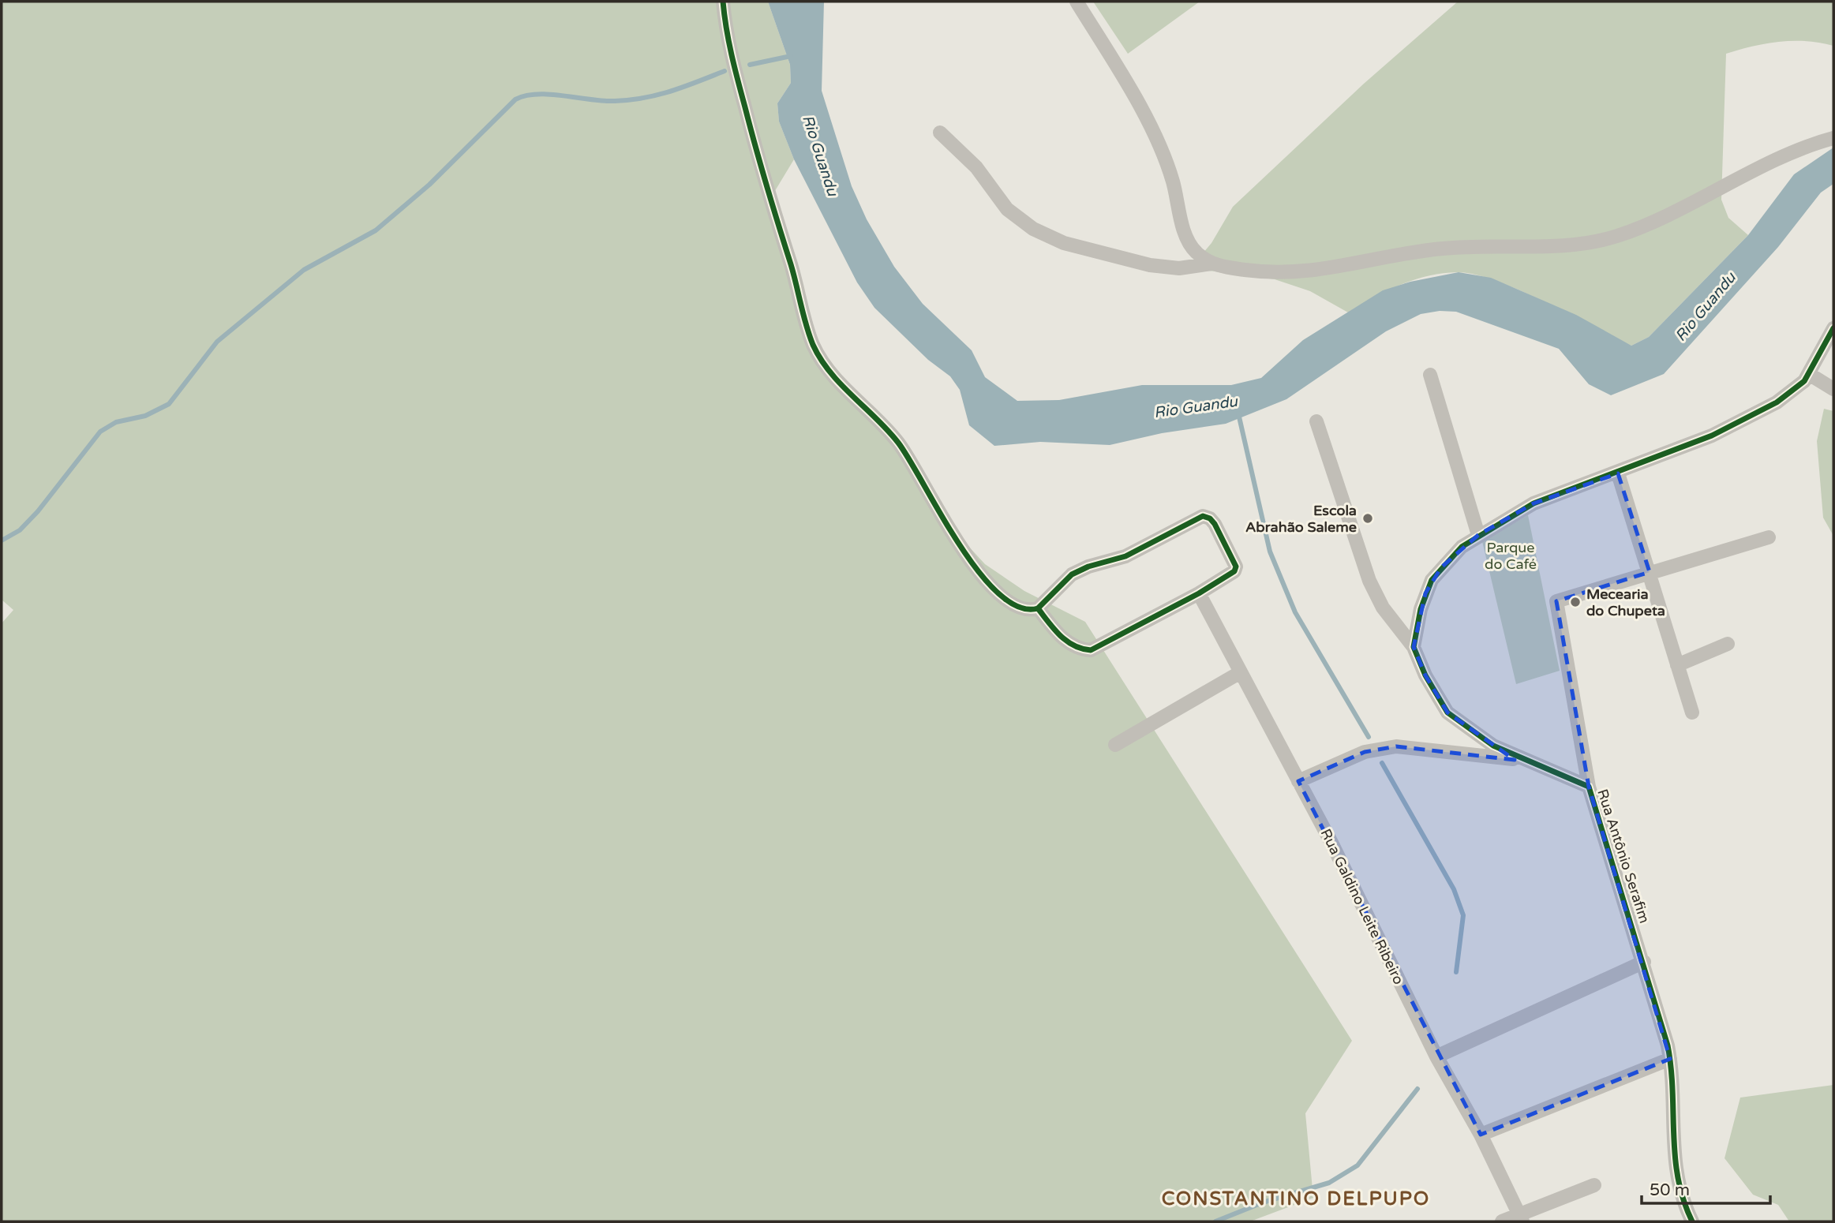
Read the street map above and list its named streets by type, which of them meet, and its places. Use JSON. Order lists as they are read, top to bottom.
{
  "streets": {
    "street": ["Rua Antônio Serafim", "Rua Galdino Leite Ribeiro"]
  },
  "crossings": [
    ["Rua Antônio Serafim", "Rua Galdino Leite Ribeiro"]
  ],
  "districts": ["CONSTANTINO DELPUPO"],
  "water": ["Rio Guandu"],
  "parks": ["Parque do Café"],
  "places": ["Escola Abrahão Saleme", "Mecearia do Chupeta"],
  "scale_bar": "50 m"
}
